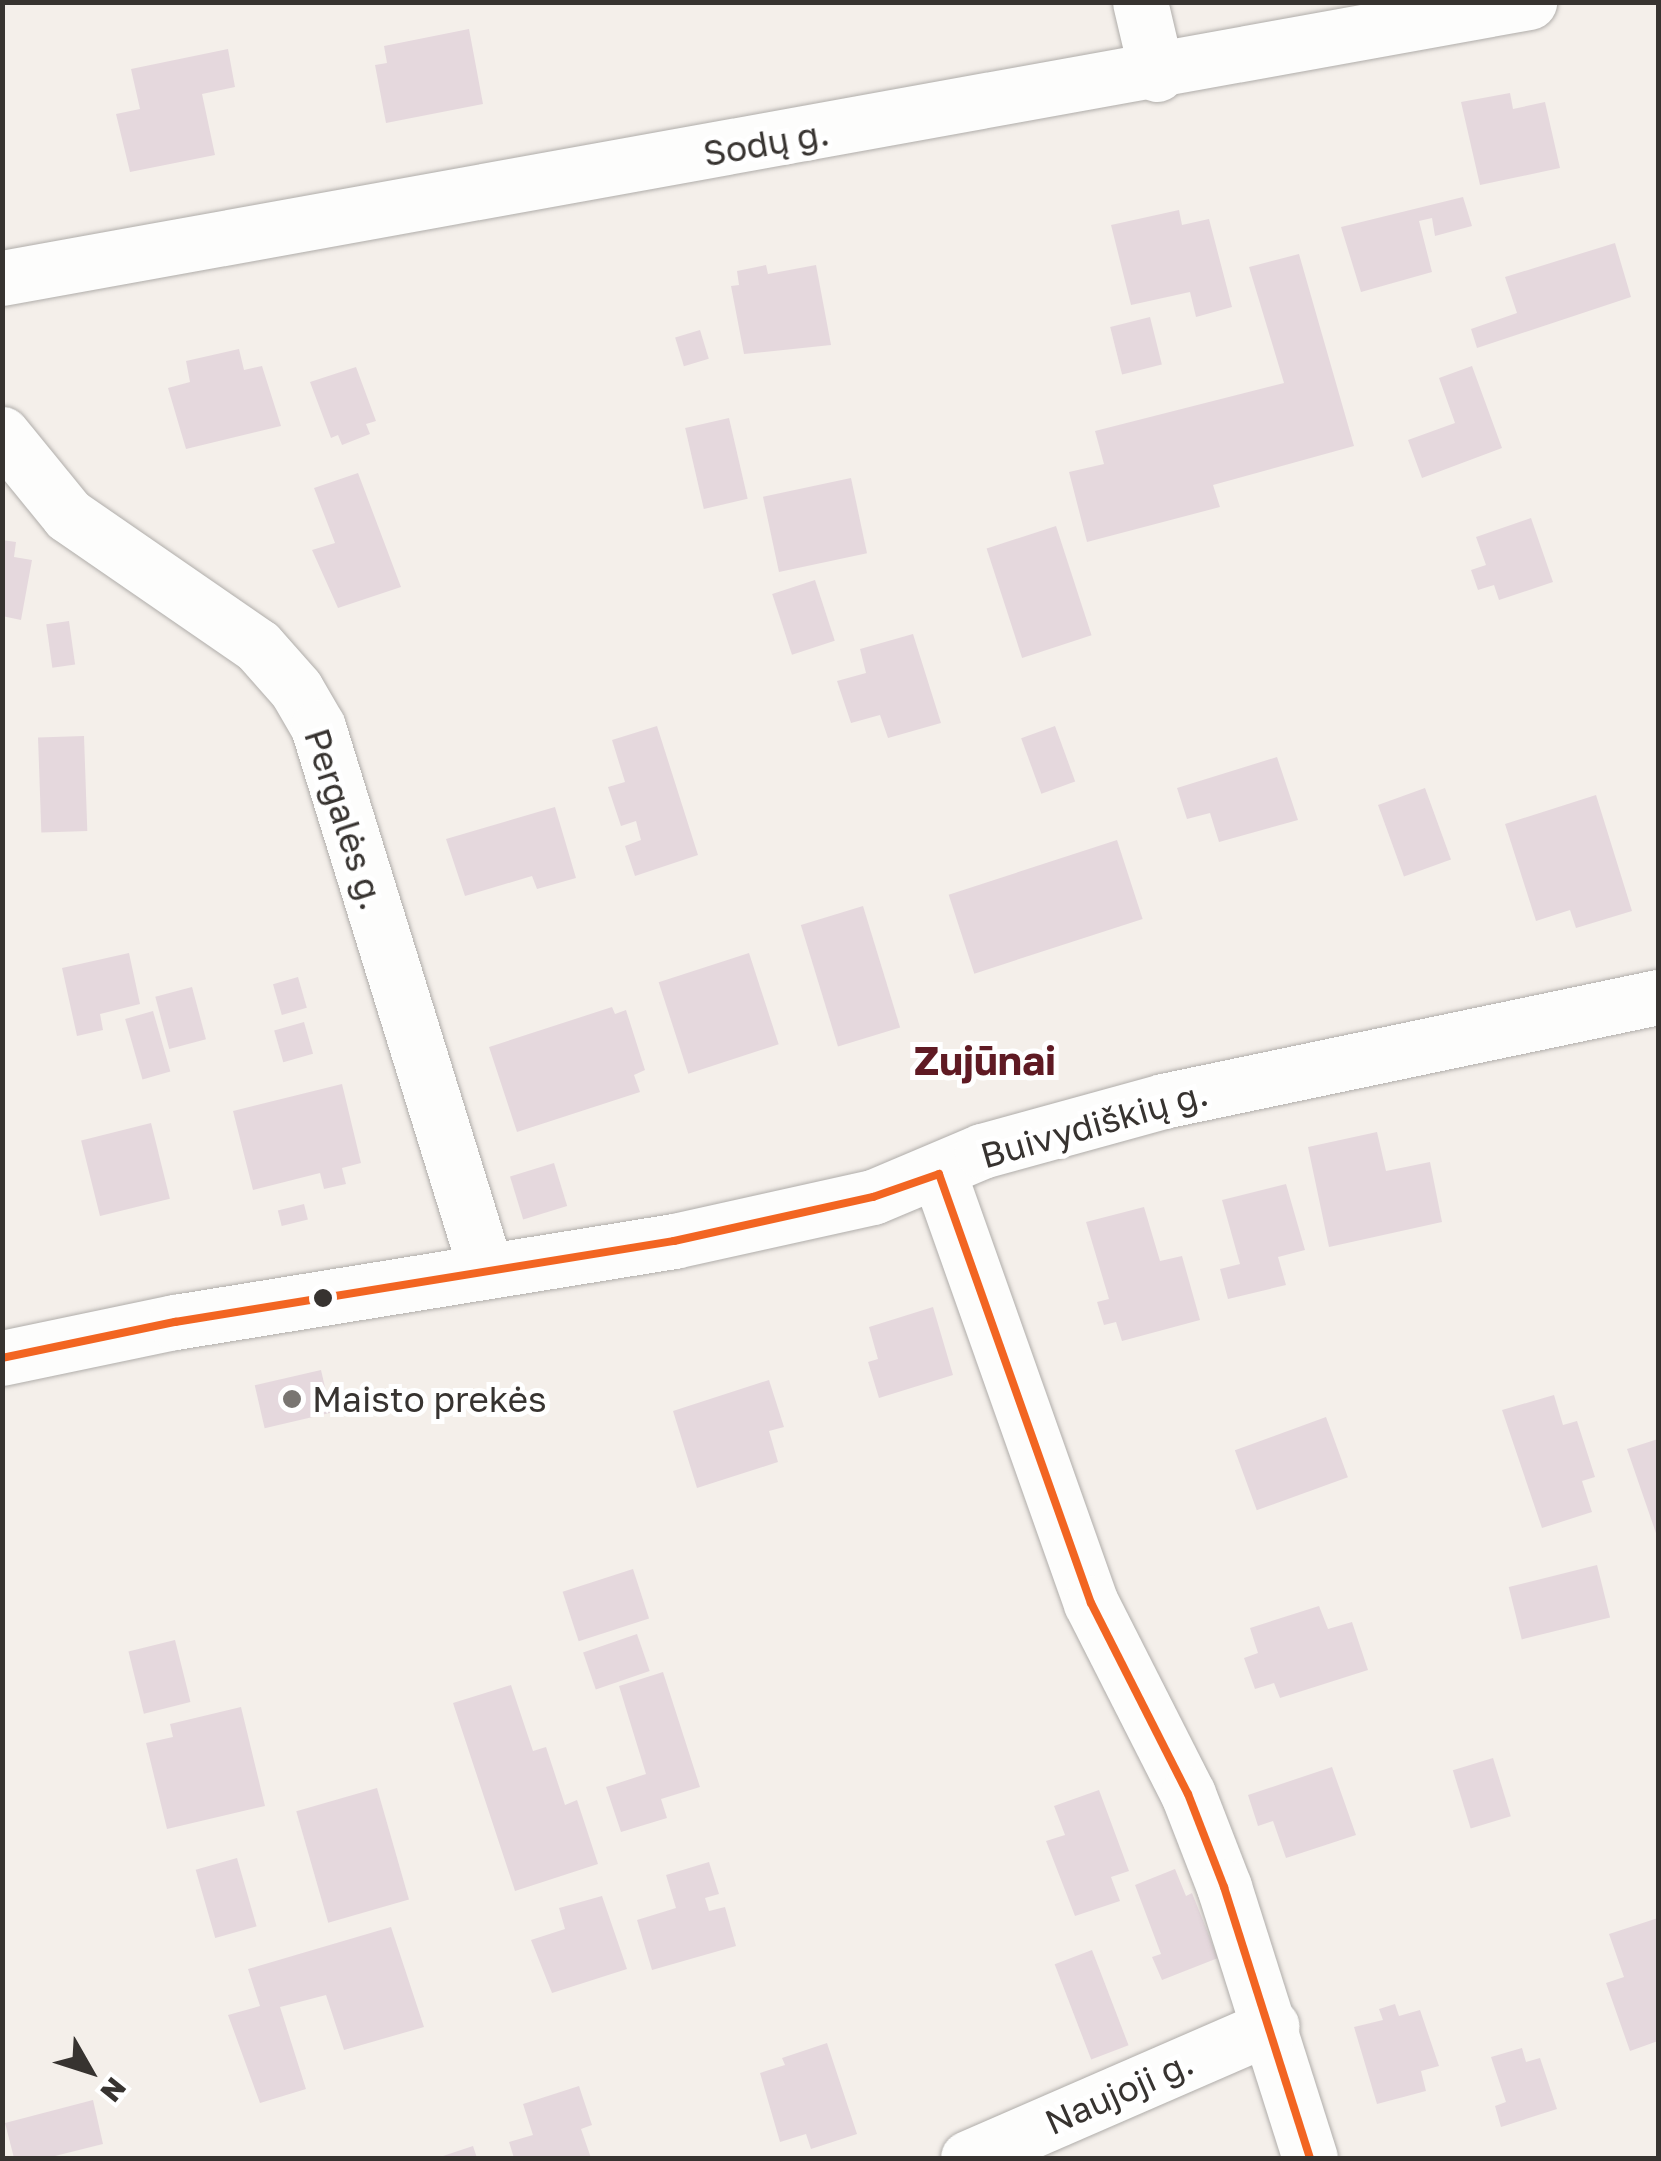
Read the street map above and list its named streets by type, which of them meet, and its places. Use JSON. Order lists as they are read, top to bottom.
{
  "streets": {
    "street": [
      "Sodų g.",
      "Pergalės g.",
      "Buivydiškių g.",
      "Naujoji g."
    ]
  },
  "crossings": [
    ["Pergalės g.", "Buivydiškių g."]
  ],
  "districts": ["Zujūnai"],
  "places": ["Maisto prekės"],
  "north": "bottom right"
}
